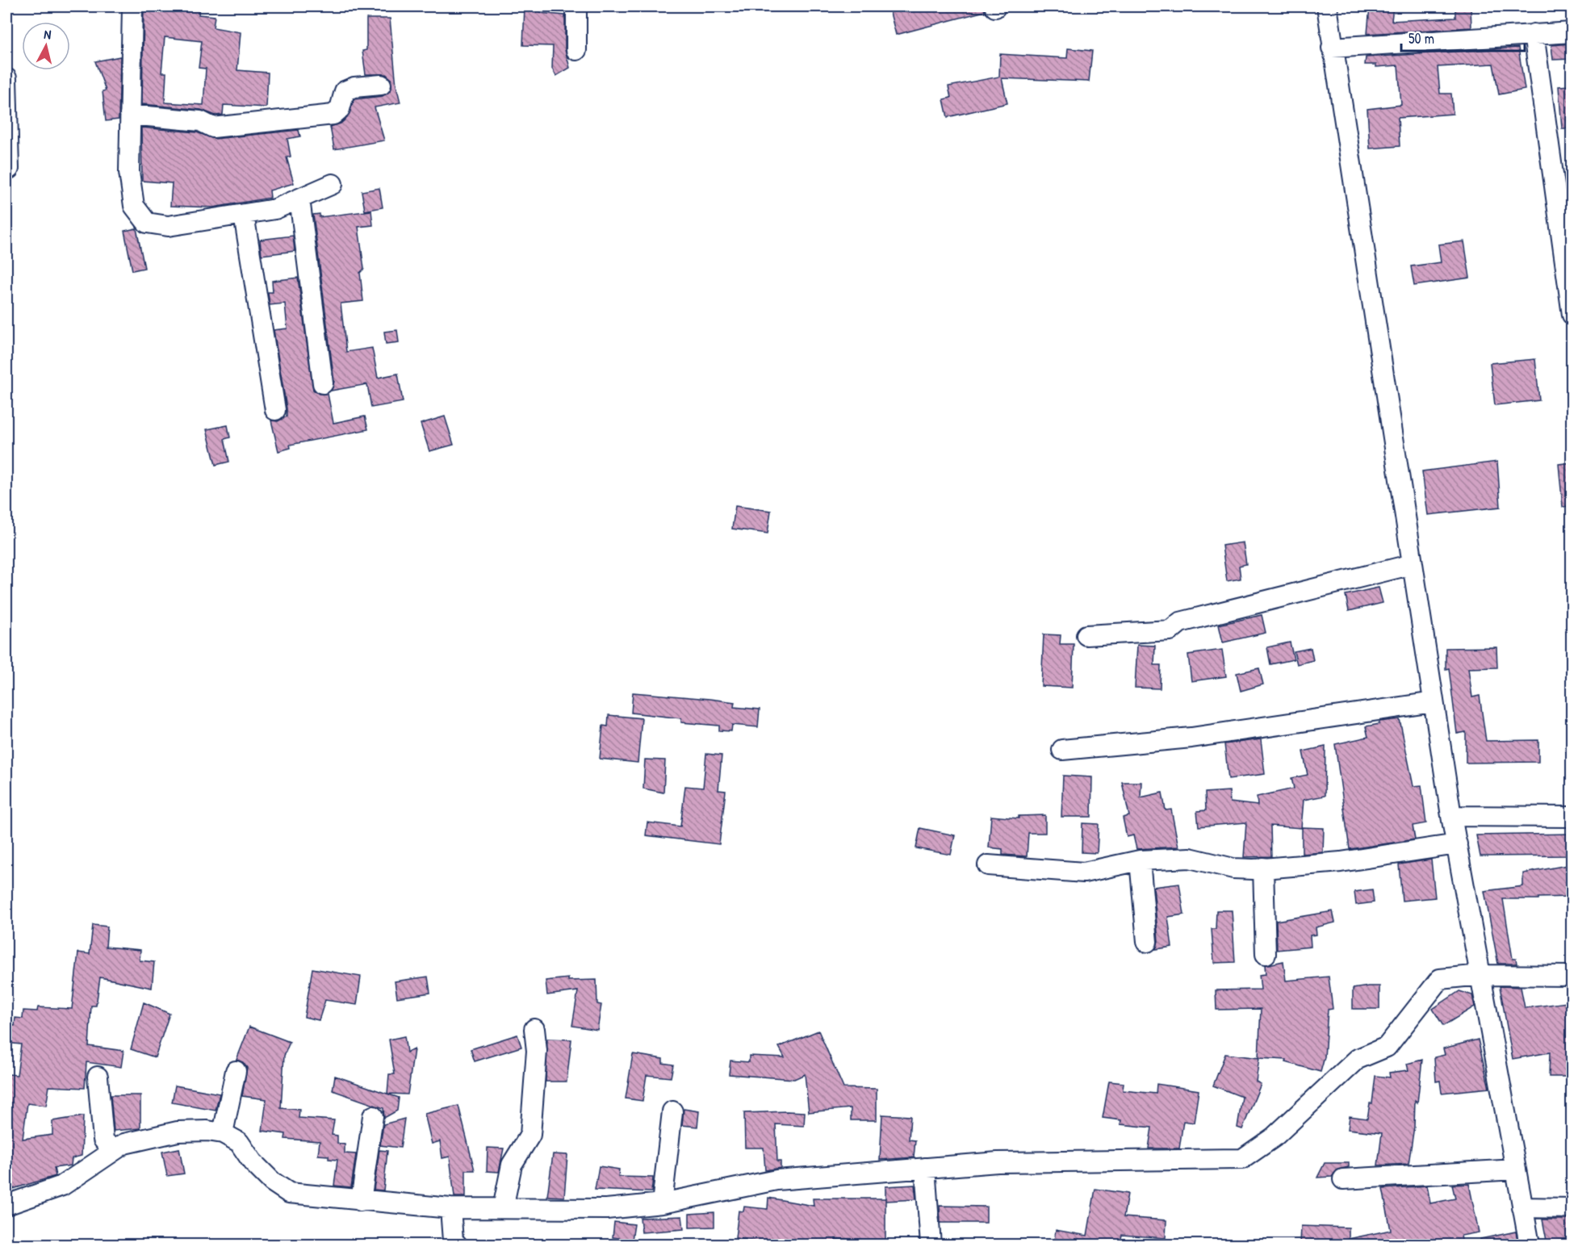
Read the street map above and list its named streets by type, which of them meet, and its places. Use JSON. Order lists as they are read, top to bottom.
{
  "scale_bar": "50 m",
  "north": "top"
}
